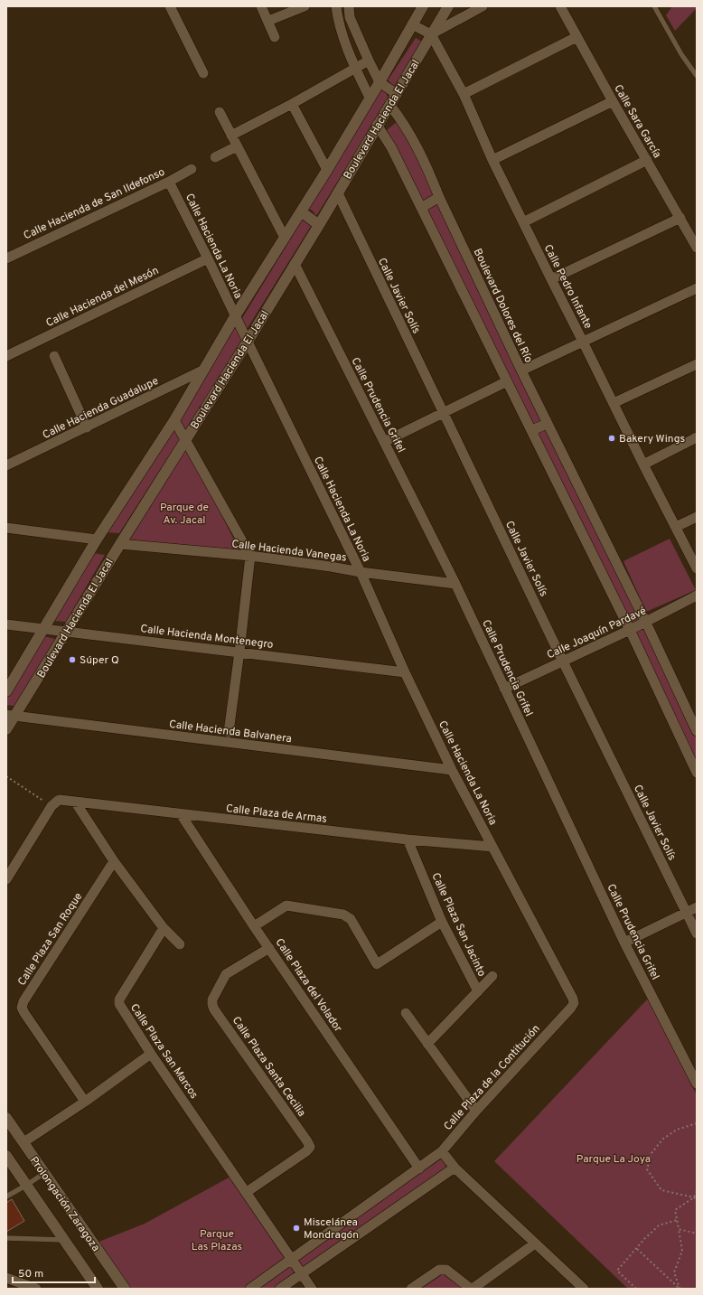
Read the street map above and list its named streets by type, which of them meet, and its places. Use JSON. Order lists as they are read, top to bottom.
{
  "streets": {
    "main road": ["Boulevard Hacienda El Jacal", "Prolongación Zaragoza"],
    "street": [
      "Calle Sara García",
      "Calle Hacienda de San Ildefonso",
      "Calle Hacienda La Noria",
      "Calle Pedro Infante",
      "Calle Javier Solís",
      "Calle Hacienda del Mesón",
      "Boulevard Dolores del Río",
      "Calle Prudencia Grifel",
      "Calle Hacienda Guadalupe",
      "Calle Hacienda Vanegas",
      "Calle Joaquín Pardavé",
      "Calle Hacienda Montenegro",
      "Calle Hacienda Balvanera",
      "Calle Plaza de Armas",
      "Calle Plaza San Jacinto",
      "Calle Plaza San Roque",
      "Calle Plaza del Volador",
      "Calle Plaza San Marcos",
      "Calle Plaza Santa Cecilia",
      "Calle Plaza de la Contitución"
    ]
  },
  "crossings": [
    ["Boulevard Hacienda El Jacal", "Calle Hacienda La Noria"],
    ["Boulevard Hacienda El Jacal", "Calle Pedro Infante"],
    ["Boulevard Hacienda El Jacal", "Calle Javier Solís"],
    ["Boulevard Hacienda El Jacal", "Boulevard Dolores del Río"],
    ["Boulevard Hacienda El Jacal", "Calle Prudencia Grifel"],
    ["Boulevard Hacienda El Jacal", "Calle Hacienda Guadalupe"],
    ["Boulevard Hacienda El Jacal", "Calle Hacienda Vanegas"],
    ["Boulevard Hacienda El Jacal", "Calle Hacienda Montenegro"],
    ["Boulevard Hacienda El Jacal", "Calle Hacienda Balvanera"],
    ["Calle Hacienda de San Ildefonso", "Calle Hacienda La Noria"],
    ["Calle Hacienda La Noria", "Calle Hacienda del Mesón"],
    ["Calle Hacienda La Noria", "Calle Hacienda Vanegas"],
    ["Calle Hacienda La Noria", "Calle Hacienda Montenegro"],
    ["Calle Hacienda La Noria", "Calle Hacienda Balvanera"],
    ["Calle Hacienda La Noria", "Calle Plaza de Armas"],
    ["Calle Hacienda La Noria", "Calle Plaza de la Contitución"],
    ["Calle Javier Solís", "Calle Joaquín Pardavé"],
    ["Boulevard Dolores del Río", "Calle Joaquín Pardavé"],
    ["Calle Prudencia Grifel", "Calle Hacienda Vanegas"],
    ["Calle Prudencia Grifel", "Calle Joaquín Pardavé"],
    ["Calle Plaza de Armas", "Calle Plaza San Jacinto"],
    ["Calle Plaza de Armas", "Calle Plaza del Volador"],
    ["Calle Plaza de Armas", "Calle Plaza de la Contitución"],
    ["Calle Plaza del Volador", "Calle Plaza Santa Cecilia"],
    ["Calle Plaza del Volador", "Calle Plaza de la Contitución"],
    ["Calle Plaza San Marcos", "Calle Plaza Santa Cecilia"],
    ["Calle Plaza San Marcos", "Calle Plaza de la Contitución"]
  ],
  "parks": ["Parque de Av. Jacal", "Parque La Joya", "Parque Las Plazas"],
  "places": ["Bakery Wings", "Súper Q", "Miscelánea Mondragón"],
  "scale_bar": "50 m"
}
